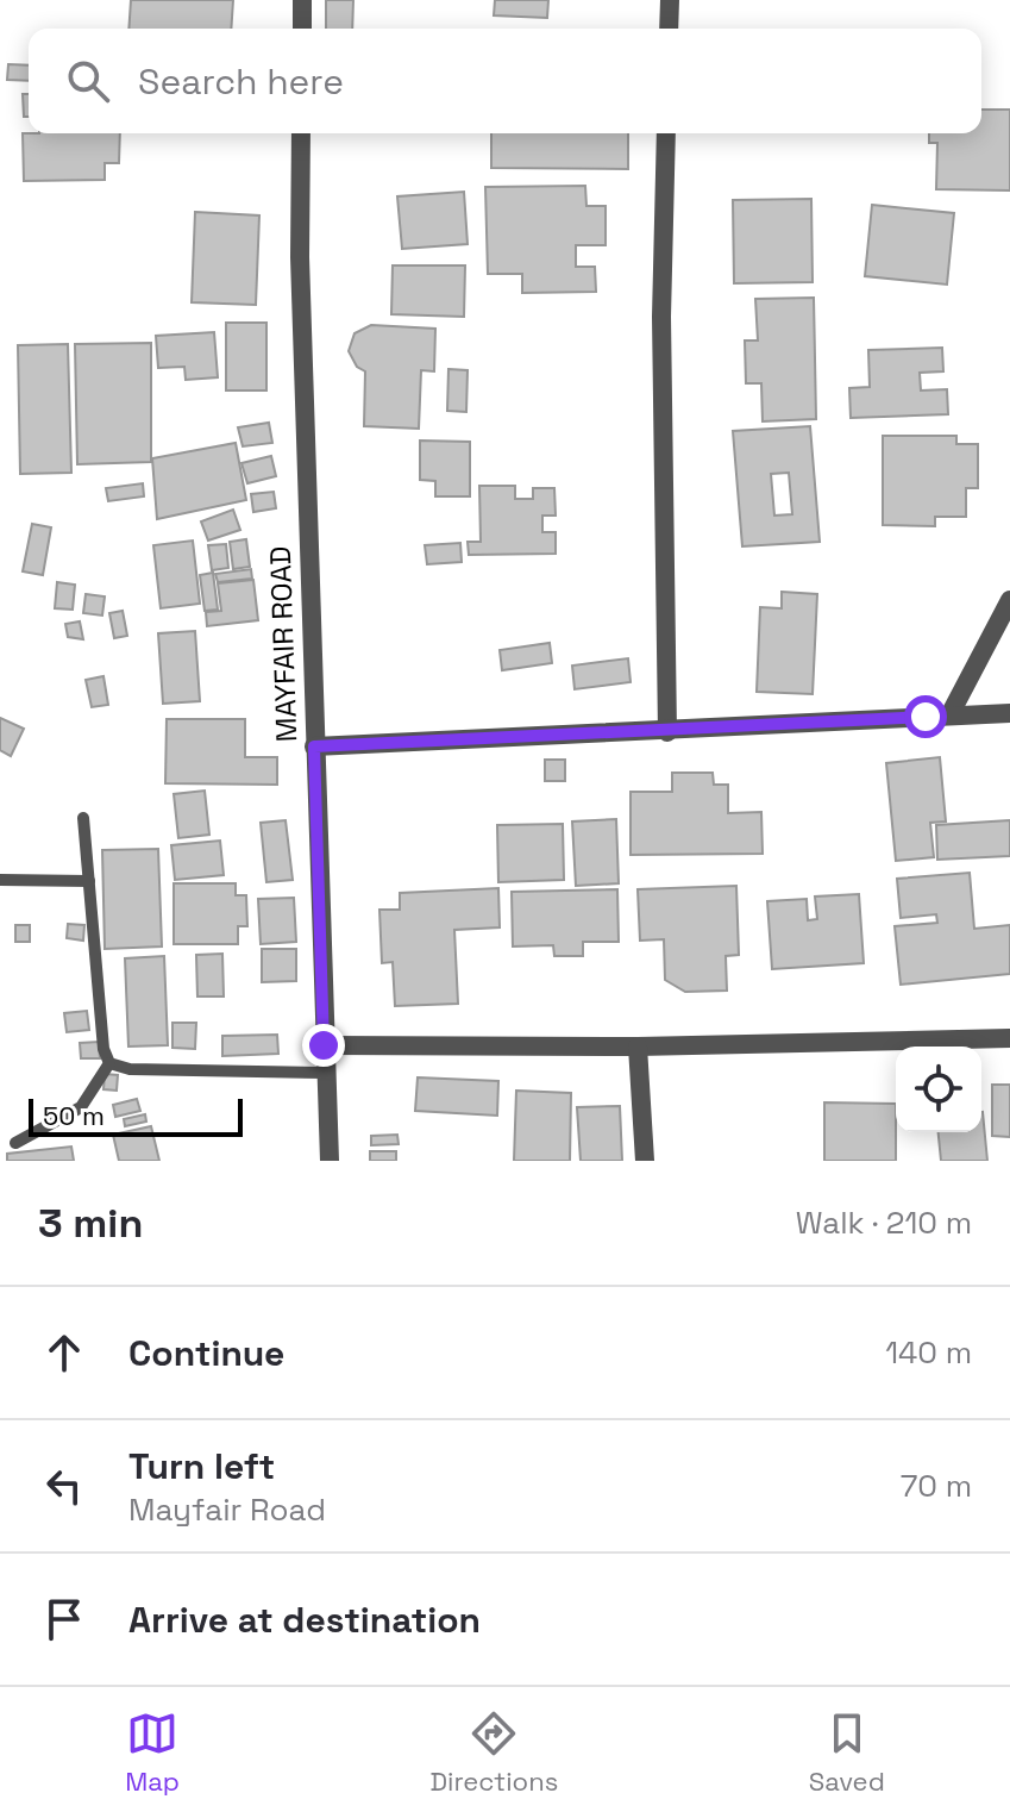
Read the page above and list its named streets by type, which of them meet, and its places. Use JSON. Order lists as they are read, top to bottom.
{
  "streets": {
    "street": ["MAYFAIR ROAD"]
  },
  "scale_bar": "50 m",
  "page": {
    "search": "Search here",
    "scale": "50 m",
    "heading": ["3 min", "Walk · 210 m"],
    "list": [
      ["Continue", "140 m"],
      ["Turn left", "Mayfair Road", "70 m"],
      "Arrive at destination"
    ],
    "nav": ["Map", "Directions", "Saved"]
  }
}
